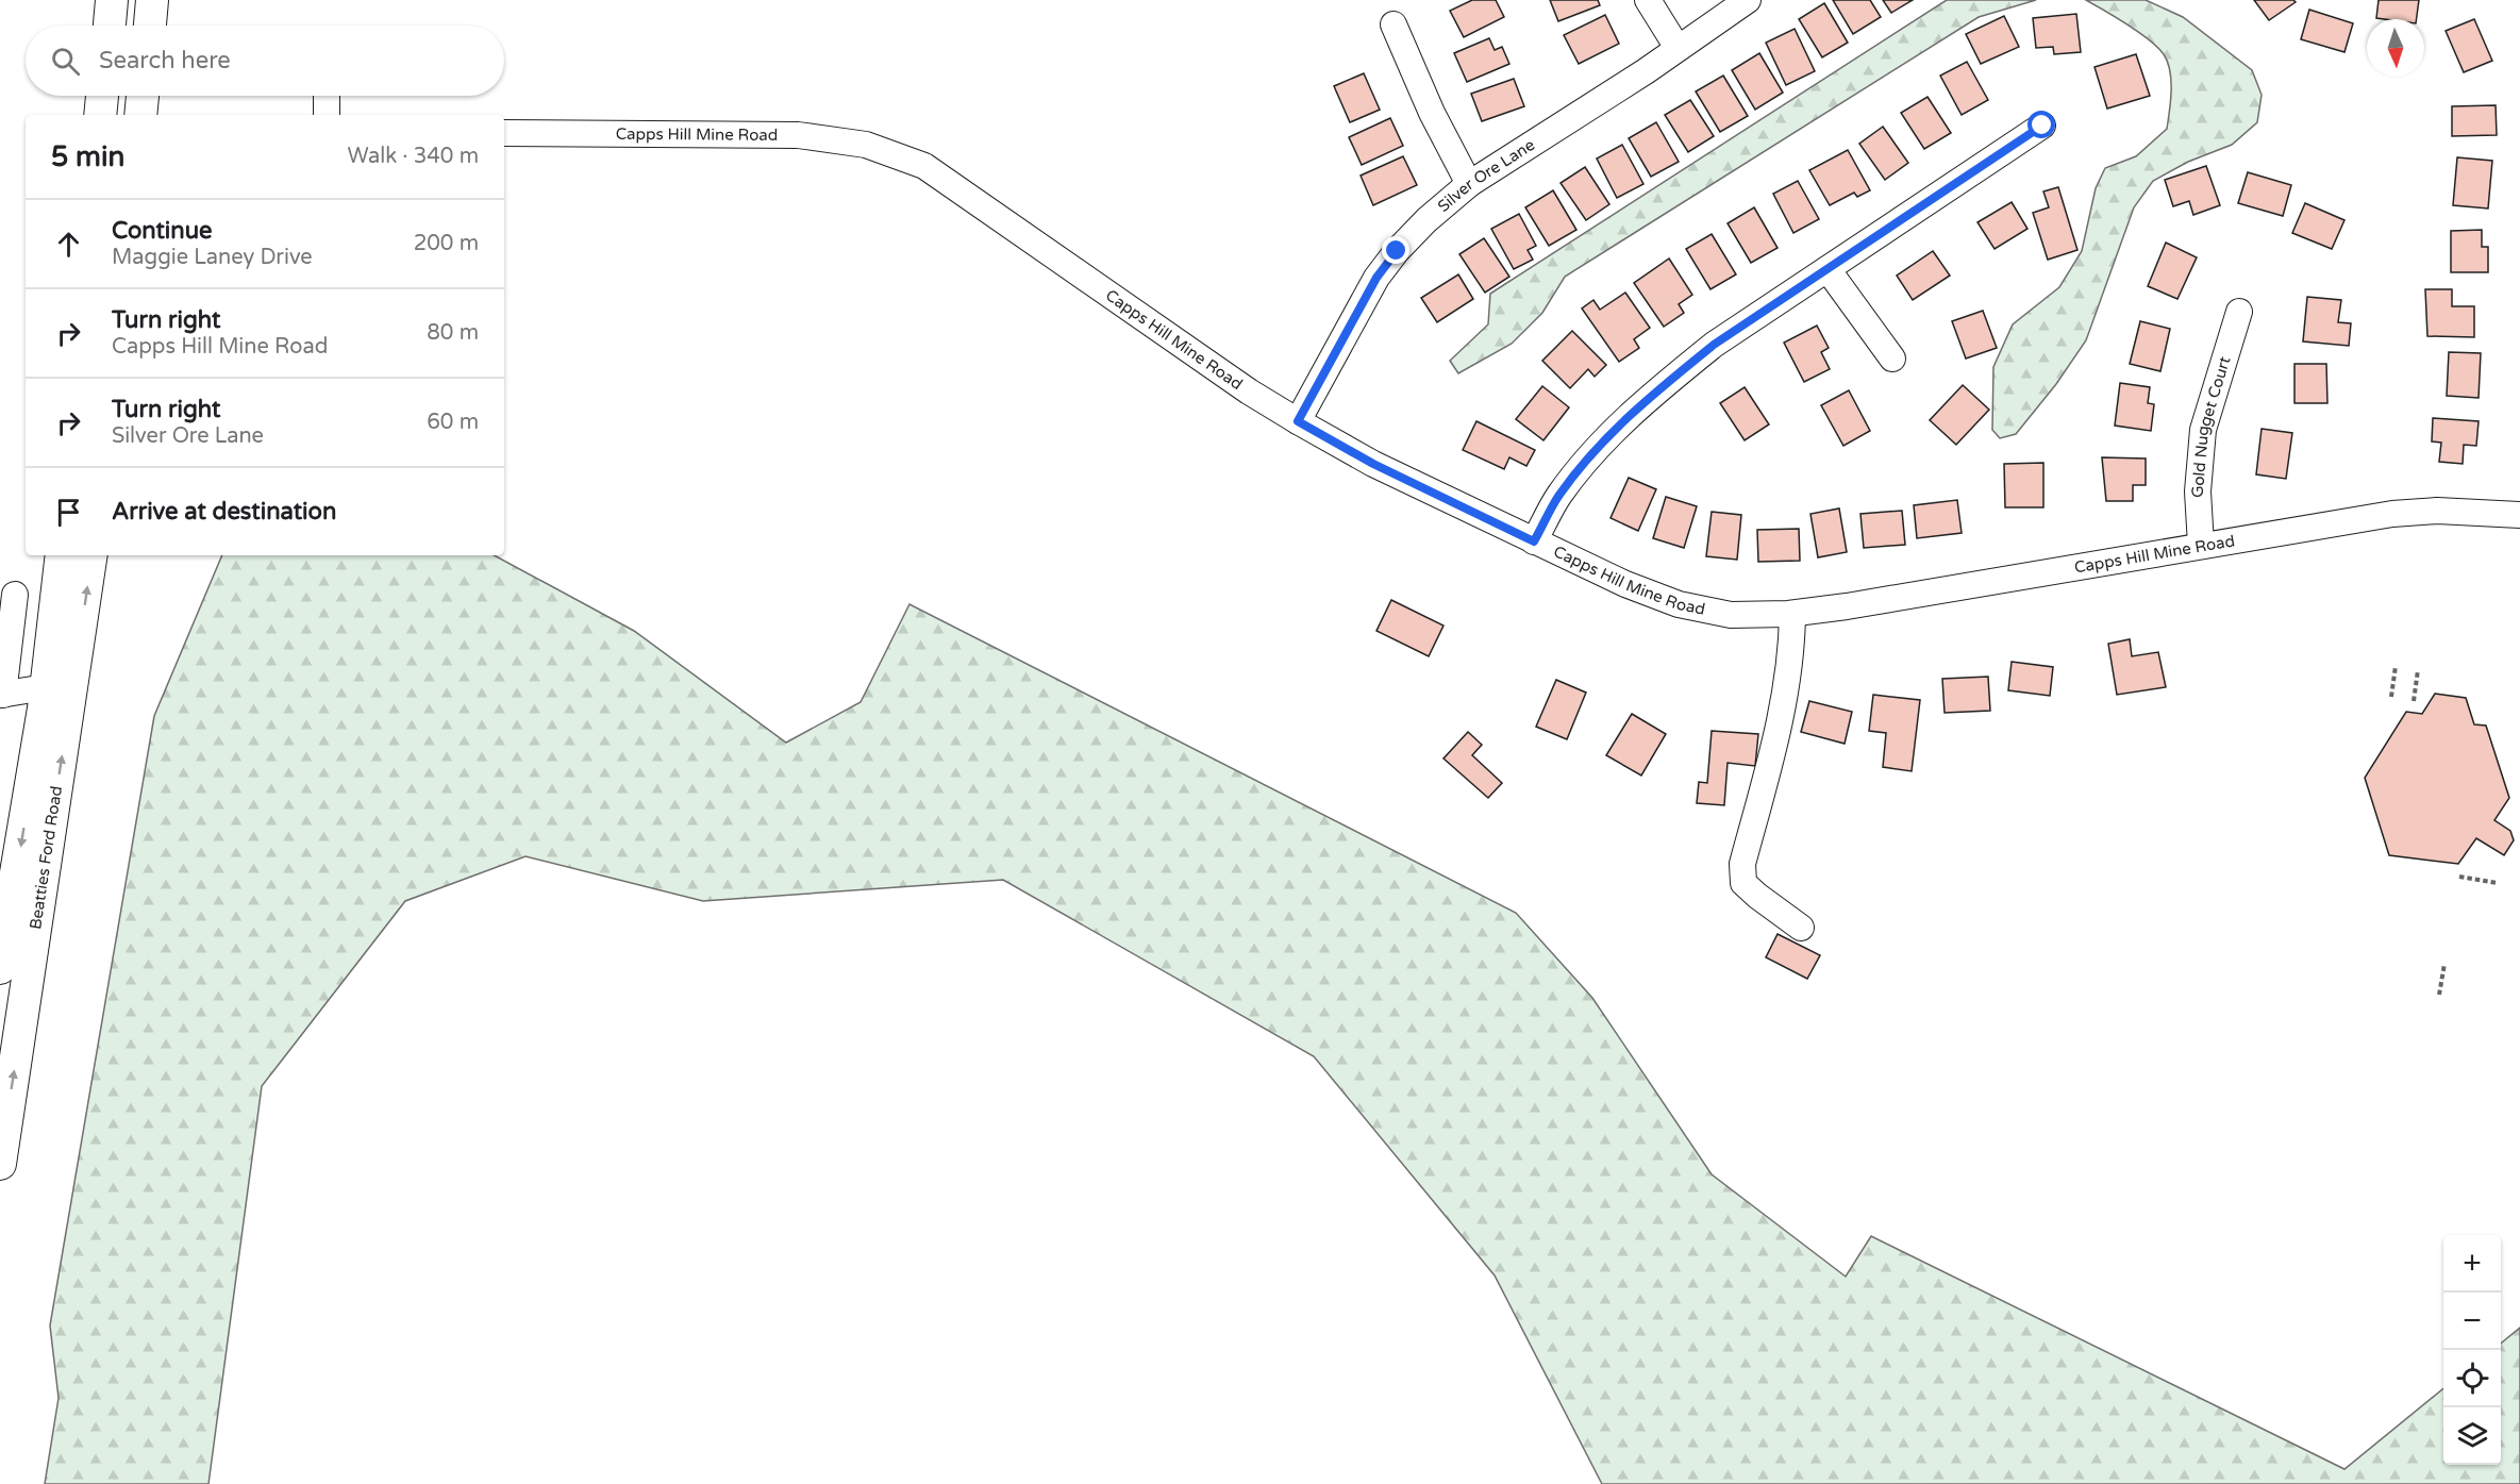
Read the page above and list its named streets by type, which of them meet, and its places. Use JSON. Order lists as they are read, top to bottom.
{
  "streets": {
    "main road": ["Beatties Ford Road"],
    "street": ["Capps Hill Mine Road", "Silver Ore Lane", "Gold Nugget Court"]
  },
  "crossings": [
    ["Capps Hill Mine Road", "Silver Ore Lane"],
    ["Capps Hill Mine Road", "Gold Nugget Court"]
  ],
  "north": "bottom",
  "page": {
    "search": "Search here",
    "heading": ["5 min", "Walk · 340 m"],
    "list": [
      ["Continue", "Maggie Laney Drive", "200 m"],
      ["Turn right", "Capps Hill Mine Road", "80 m"],
      ["Turn right", "Silver Ore Lane", "60 m"],
      "Arrive at destination"
    ],
    "map_buttons": ["+", "−"]
  }
}
